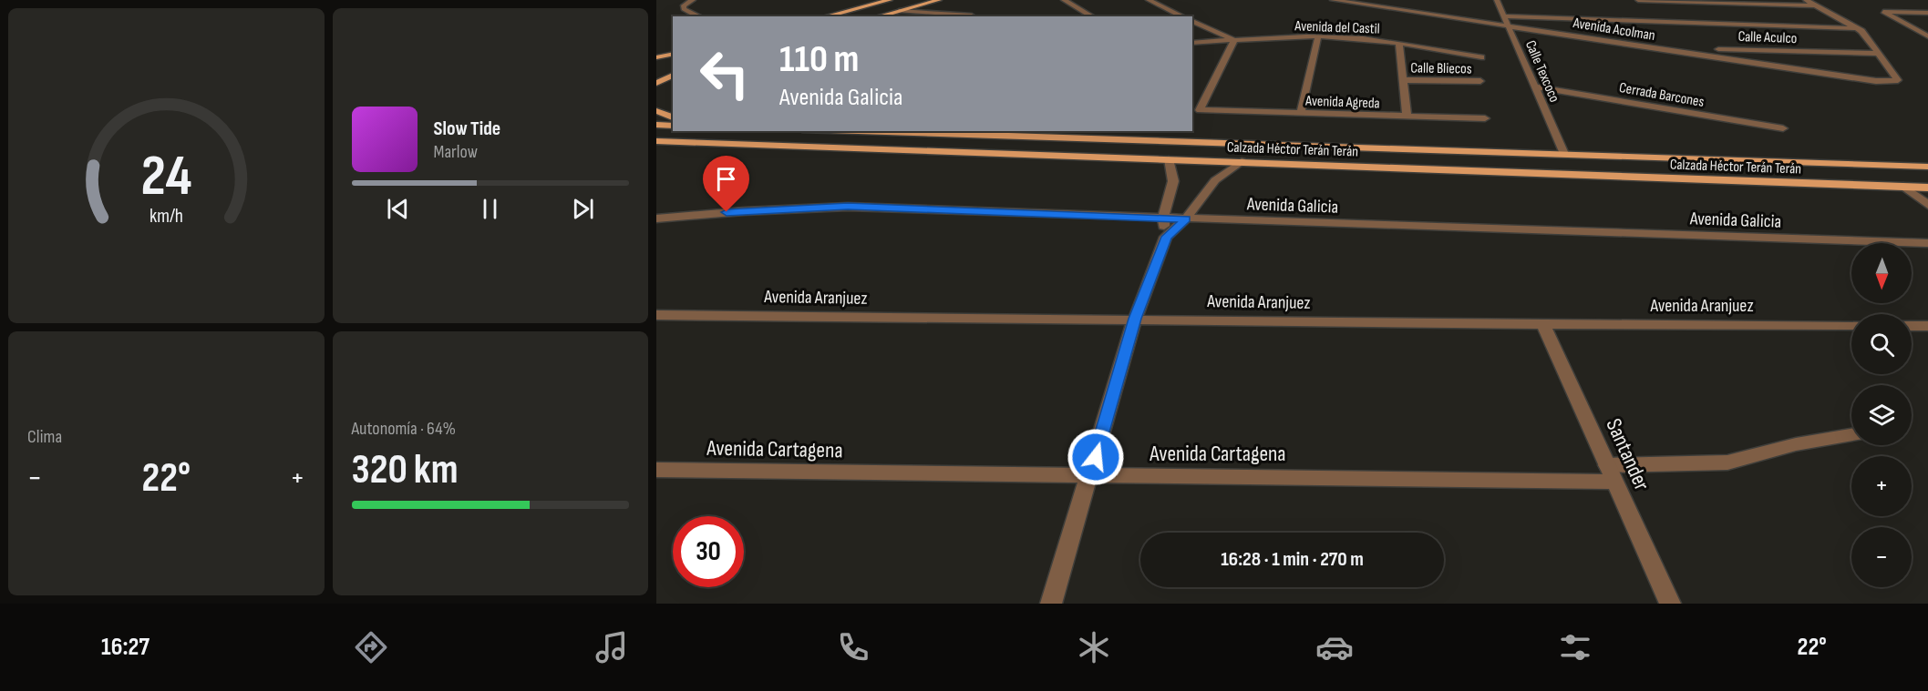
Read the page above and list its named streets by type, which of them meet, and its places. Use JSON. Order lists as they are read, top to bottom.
{
  "streets": {
    "main road": ["Calzada Héctor Terán Terán"],
    "street": [
      "Avenida del Castil",
      "Avenida Acolman",
      "Calle Aculco",
      "Calle Bliecos",
      "Calle Texcoco",
      "Cerrada Barcones",
      "Avenida Agreda",
      "Avenida Galicia",
      "Avenida Aranjuez",
      "Avenida Cartagena",
      "Santander"
    ]
  },
  "crossings": [
    ["Avenida del Castil", "Avenida Agreda"],
    ["Avenida Acolman", "Calle Aculco"],
    ["Avenida Acolman", "Calle Texcoco"],
    ["Calle Texcoco", "Cerrada Barcones"],
    ["Calle Texcoco", "Calzada Héctor Terán Terán"],
    ["Avenida Aranjuez", "Santander"],
    ["Avenida Cartagena", "Santander"]
  ],
  "north": "bottom",
  "page": {
    "turn": ["110 m", "Avenida Galicia"],
    "song": ["Slow Tide", "Marlow"],
    "map_buttons": ["+", "−"],
    "tile": [
      "Clima",
      ["Autonomía · 64%", "320 km"]
    ],
    "heat": ["−", "22°", "+"],
    "limit": "30",
    "trip": "16:28 · 1 min · 270 m",
    "tabs": ["16:27", "22°"],
    "gauge": ["24", "km/h"]
  }
}
